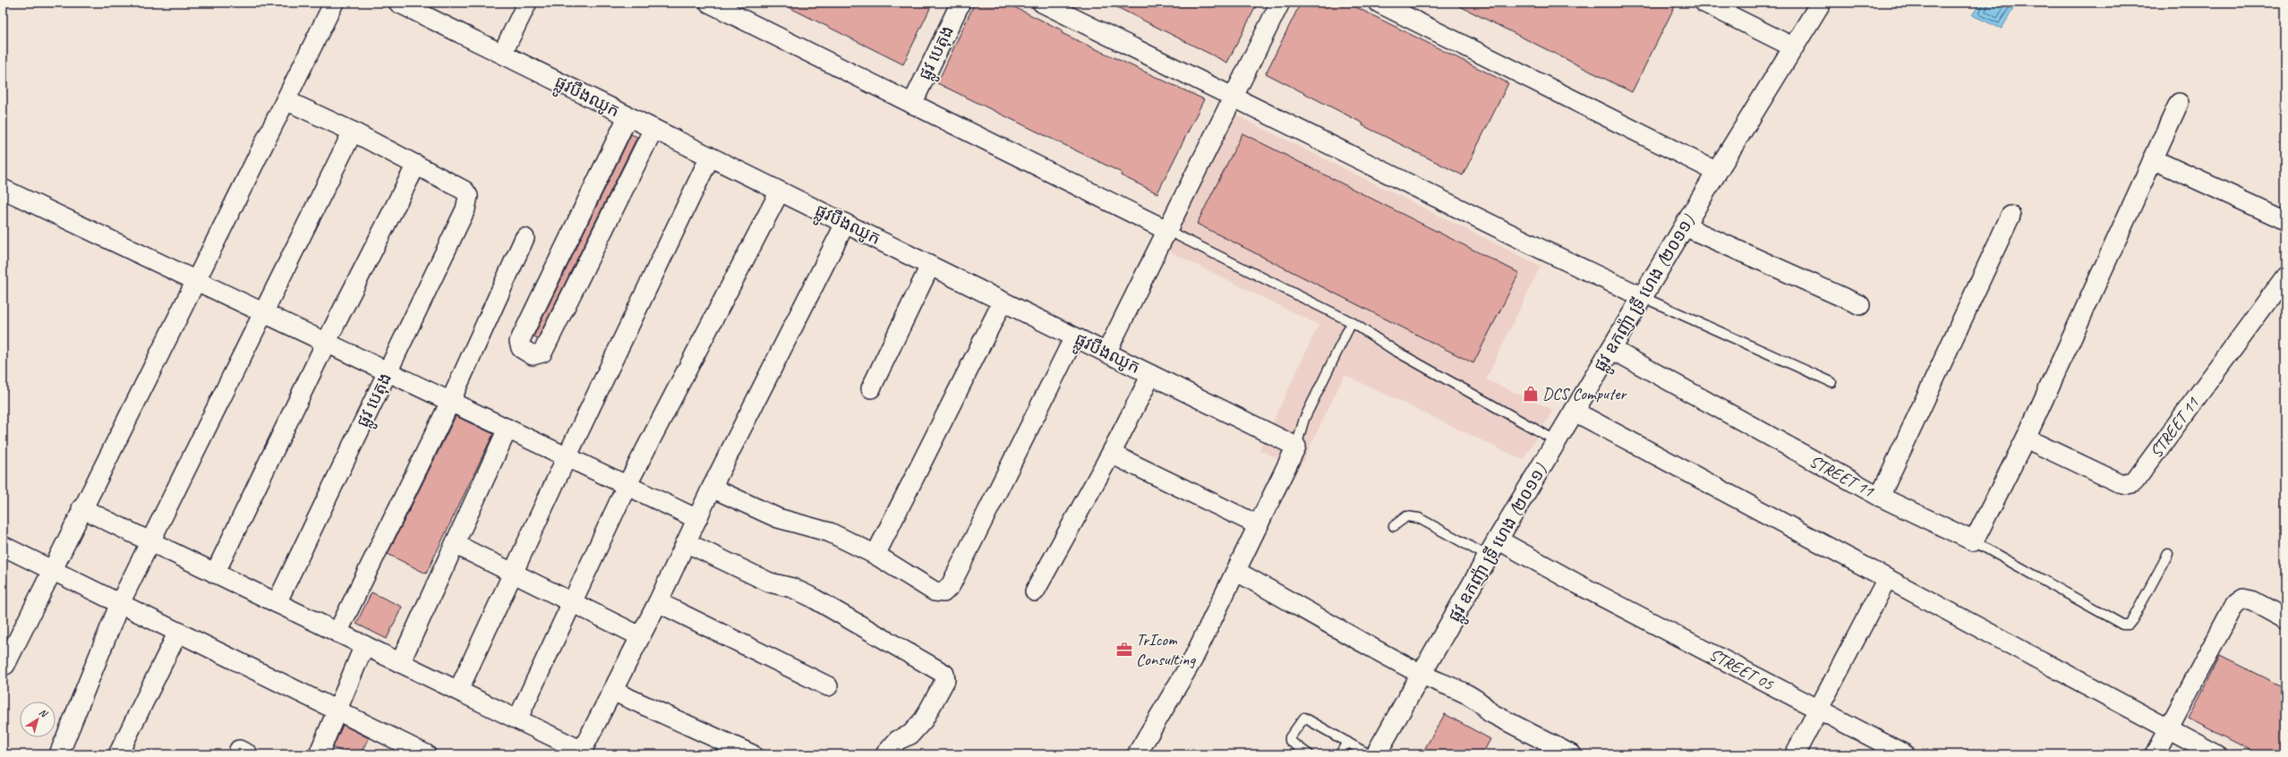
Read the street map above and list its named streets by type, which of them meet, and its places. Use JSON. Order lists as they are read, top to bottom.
{
  "streets": {
    "main road": ["ផ្លូវ ឧកញ៉ា ទ្រី ហេង (២០១១)"],
    "street": [
      "ផ្លូវ បេតុង",
      "ផ្លូវបឹងឈូក",
      "STREET 11",
      "STREET 05"
    ]
  },
  "crossings": [
    ["ផ្លូវ ឧកញ៉ា ទ្រី ហេង (២០១១)", "STREET 11"],
    ["ផ្លូវ ឧកញ៉ា ទ្រី ហេង (២០១១)", "STREET 05"]
  ],
  "places": {
    "shop": ["DCS Computer"],
    "office": ["TrIcom Consulting"]
  },
  "north": "top right"
}
